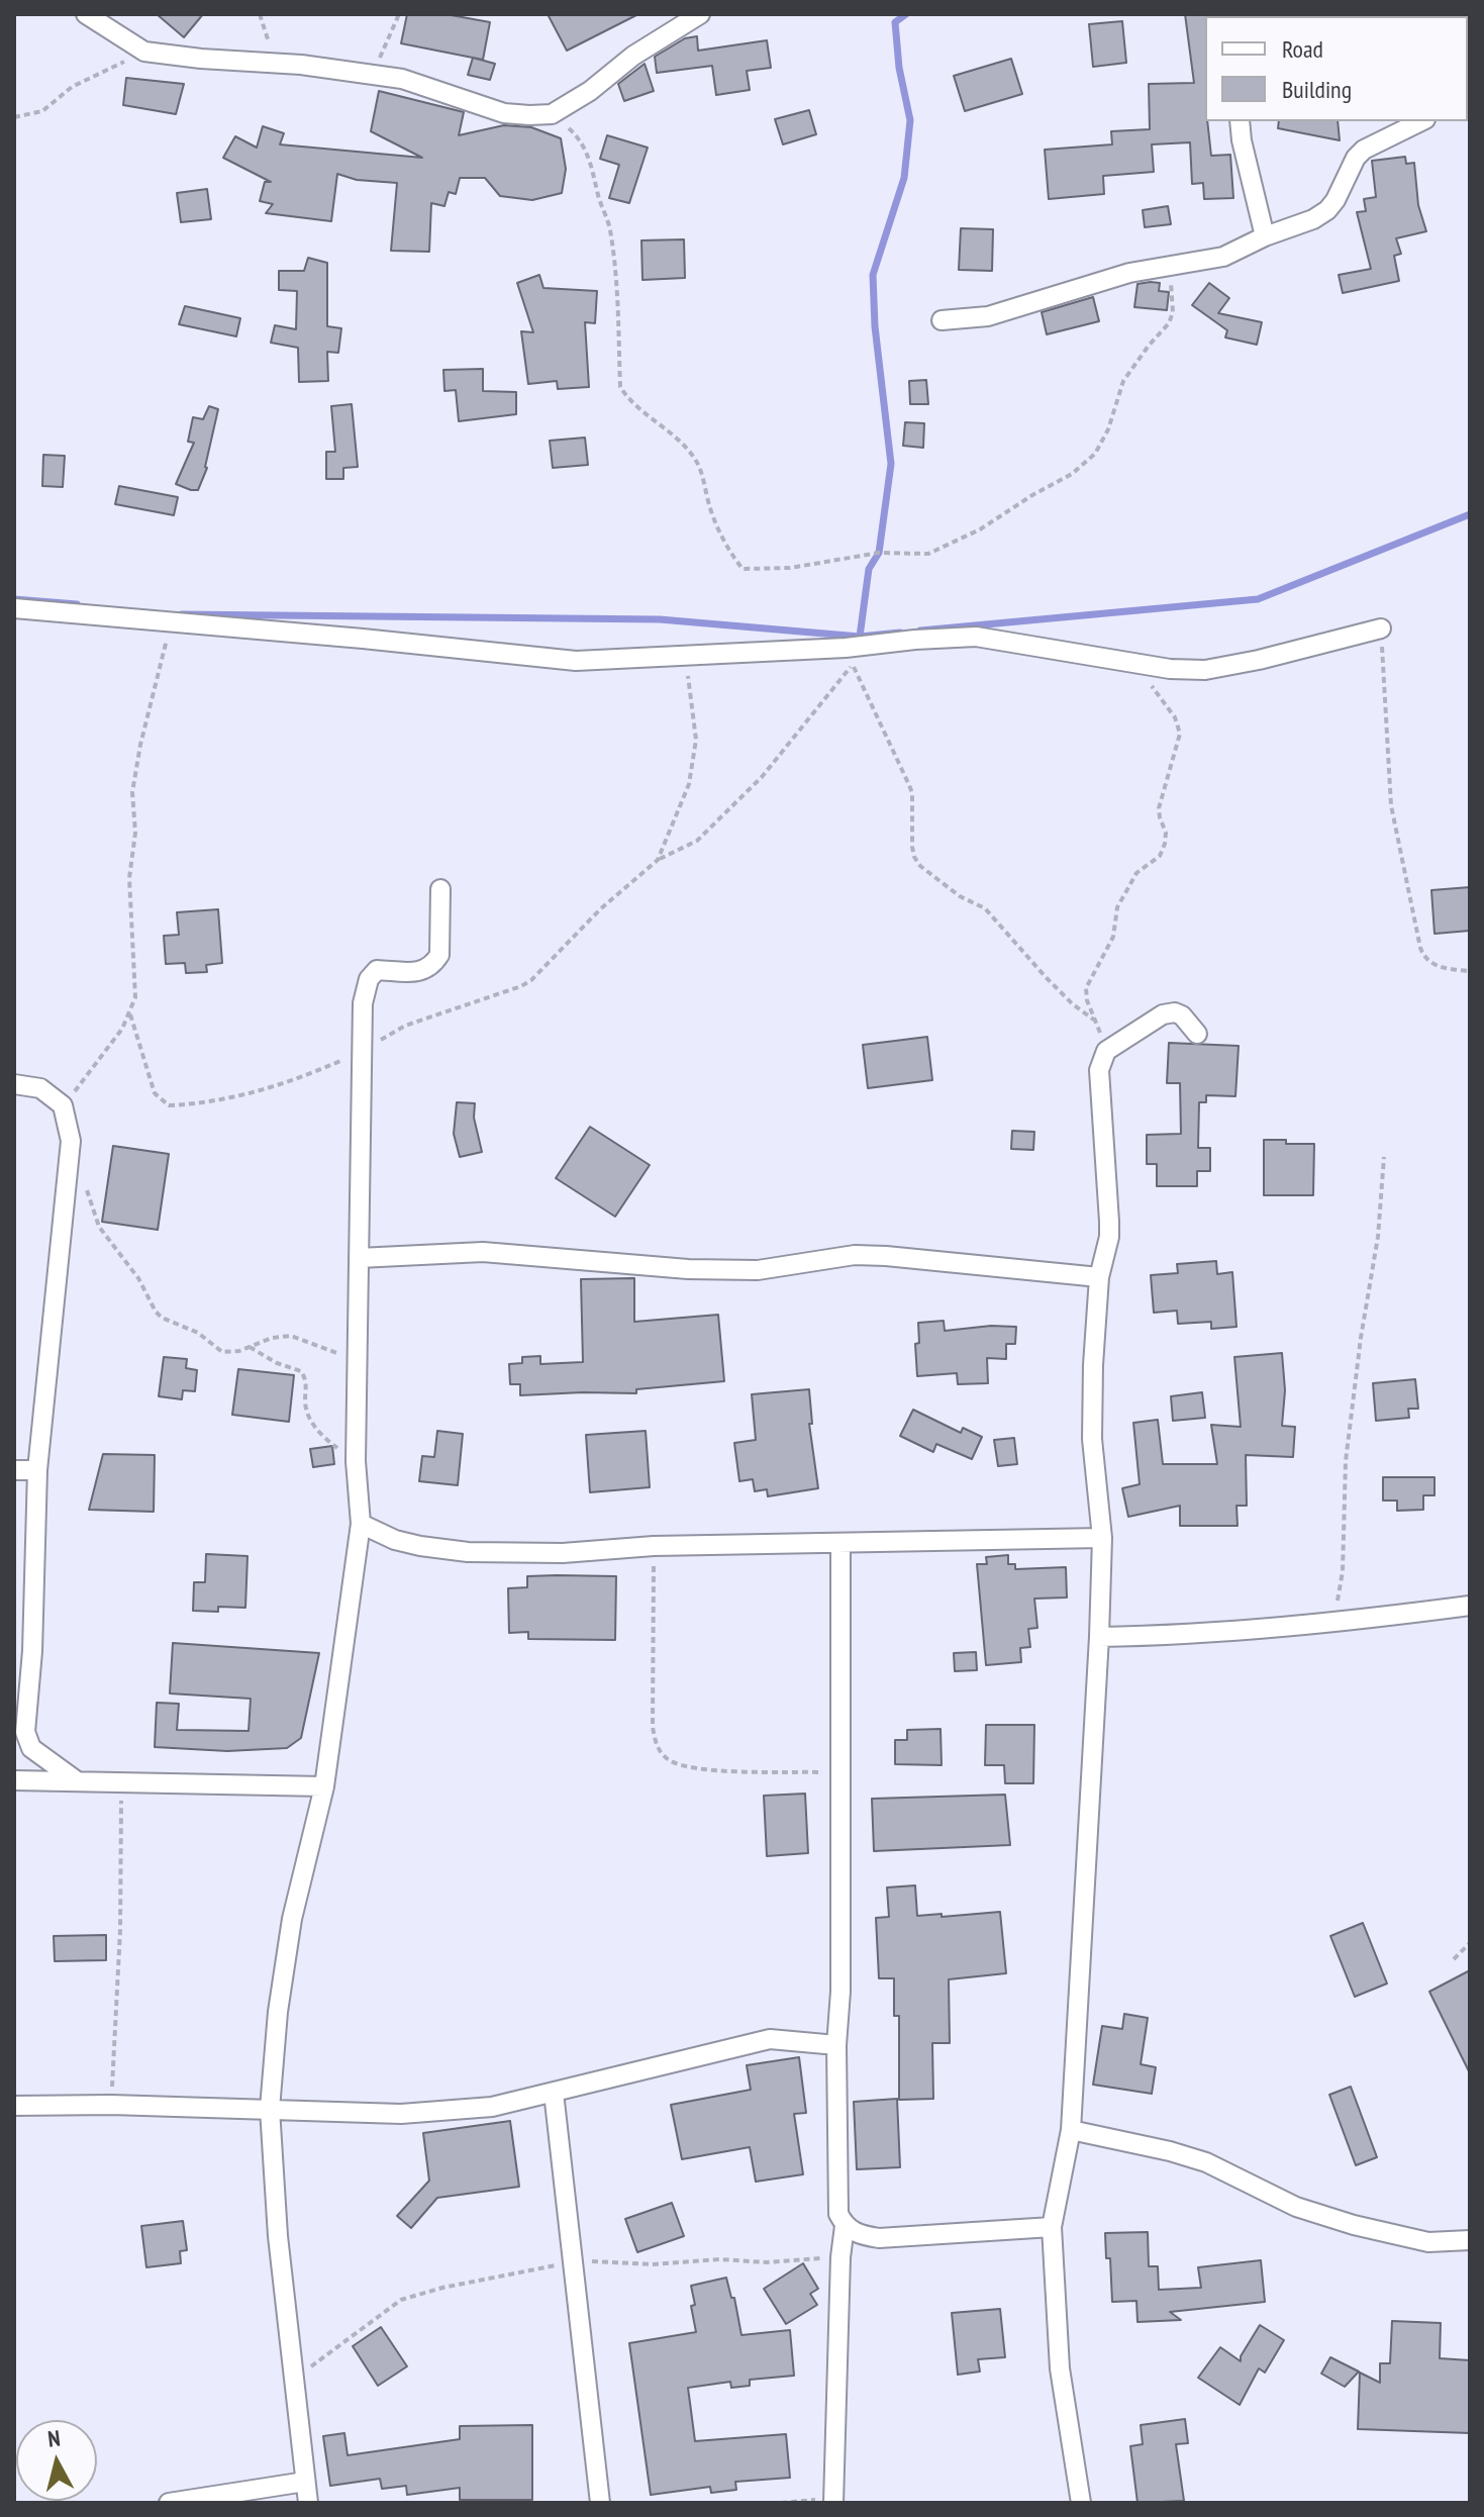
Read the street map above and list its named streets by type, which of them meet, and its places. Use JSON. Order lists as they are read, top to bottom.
{
  "legend": ["Road", "Building"],
  "north": "top"
}
